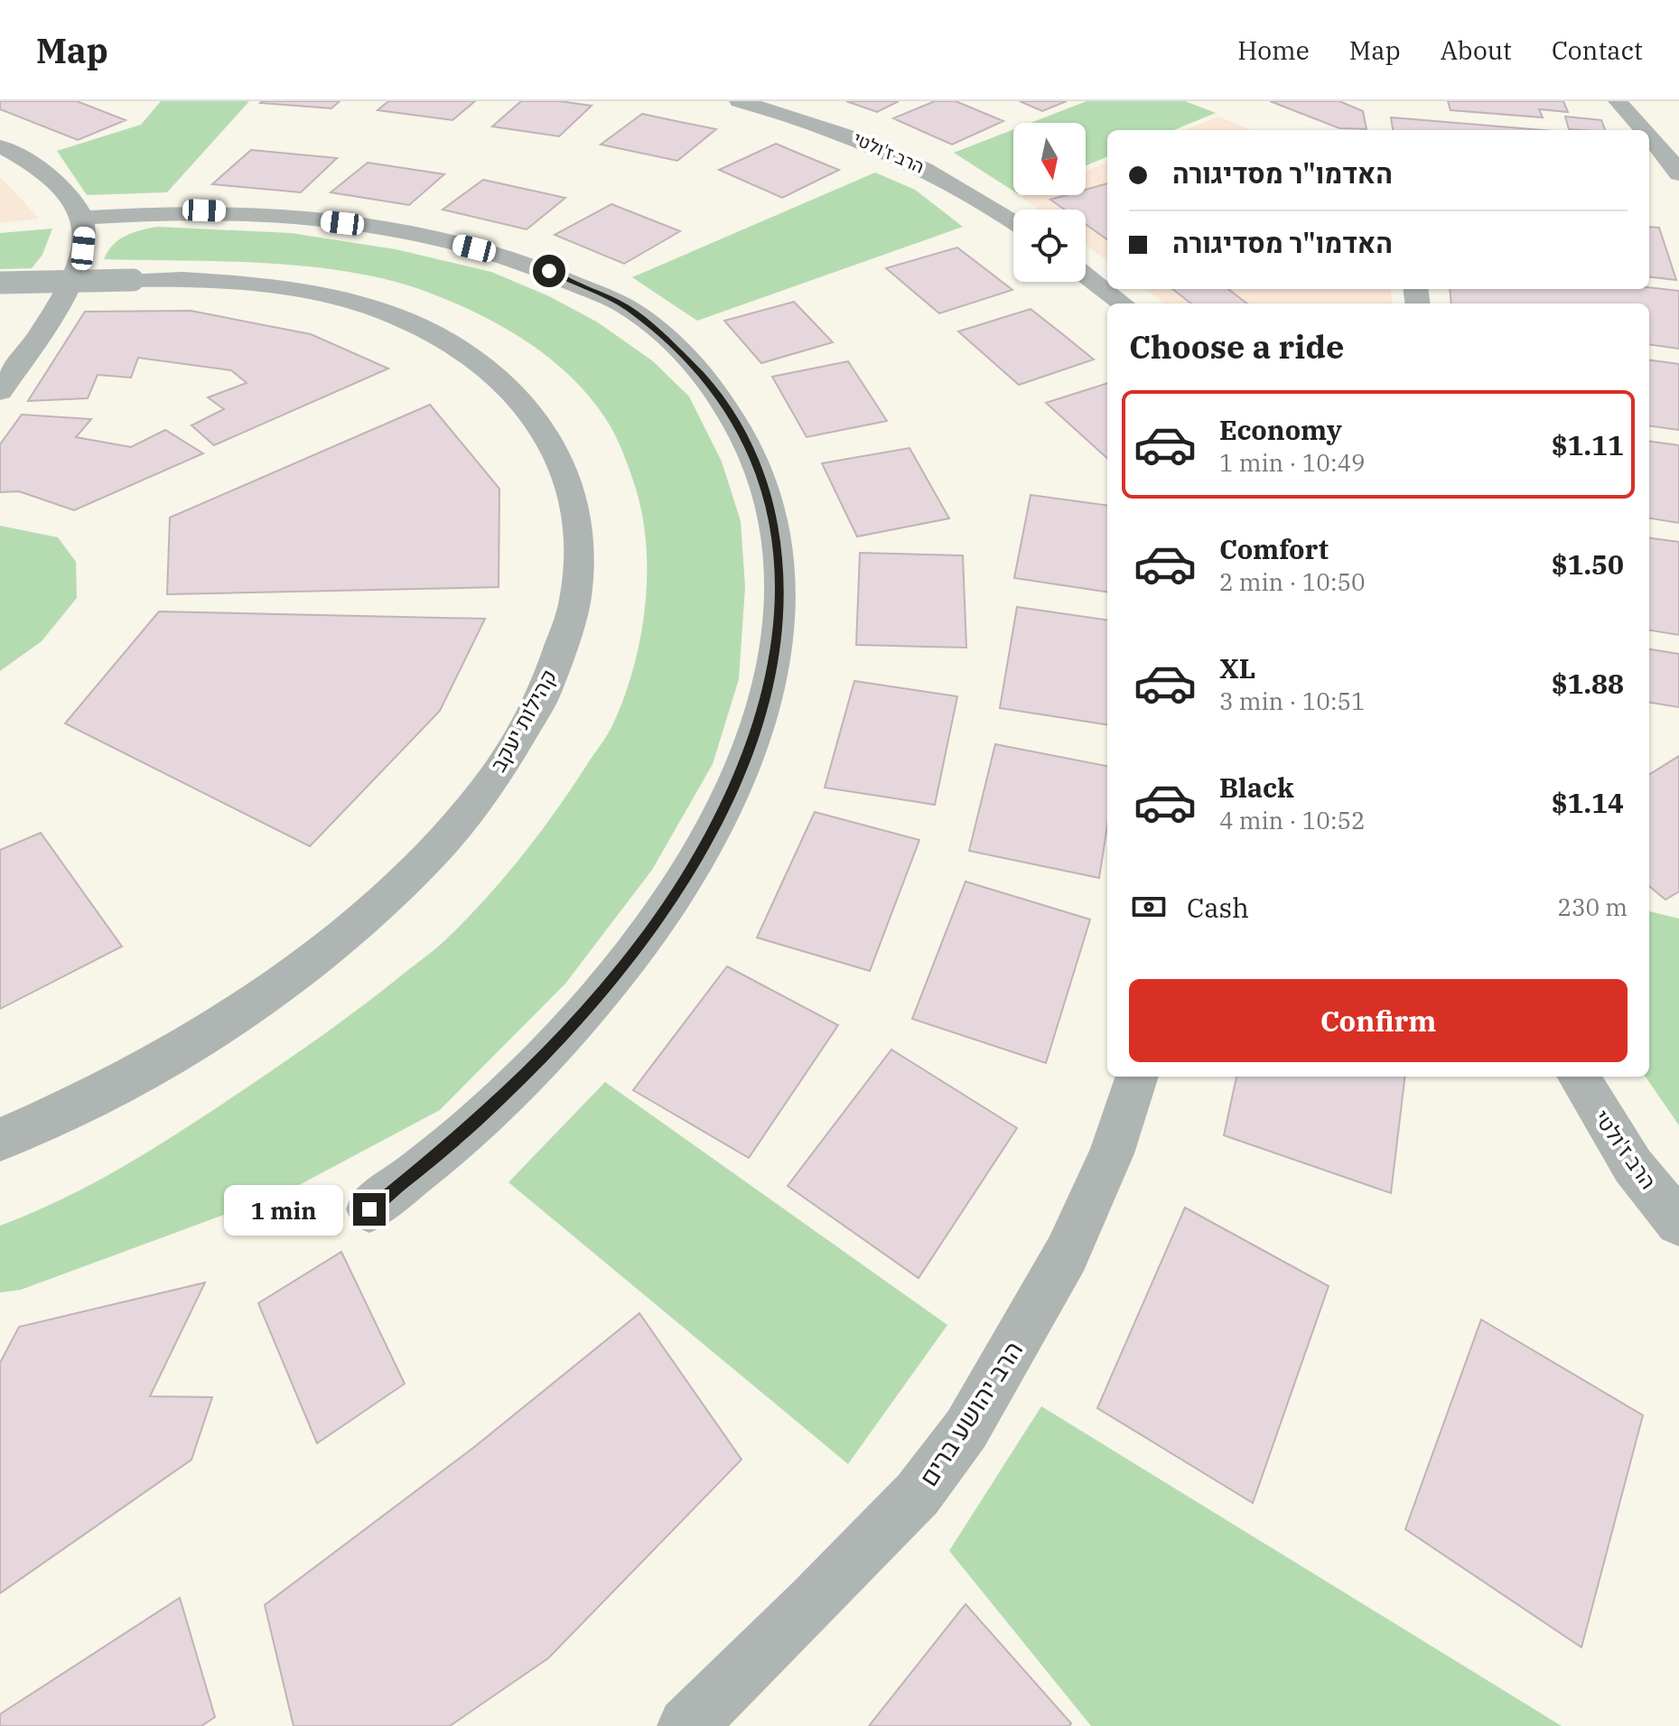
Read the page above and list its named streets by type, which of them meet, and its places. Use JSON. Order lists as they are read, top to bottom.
{
  "streets": {
    "street": ["הרב ז'ולטי", "קהילות יעקב", "הרב יהושע ברים"]
  },
  "north": "bottom",
  "page": {
    "header": "Map",
    "nav": [
      "Home",
      "Map",
      "About",
      "Contact"
    ],
    "banner": ["האדמו\"ר מסדיגורה", "האדמו\"ר מסדיגורה"],
    "heading": "Choose a ride",
    "list": [
      {
        "name": "Economy",
        "note": "1 min · 10:49",
        "value": "$1.11"
      },
      {
        "name": "Comfort",
        "note": "2 min · 10:50",
        "value": "$1.50"
      },
      {
        "name": "XL",
        "note": "3 min · 10:51",
        "value": "$1.88"
      },
      {
        "name": "Black",
        "note": "4 min · 10:52",
        "value": "$1.14"
      }
    ],
    "pay": ["Cash", "230 m"],
    "buttons": "Confirm",
    "bubble": "1 min"
  }
}
